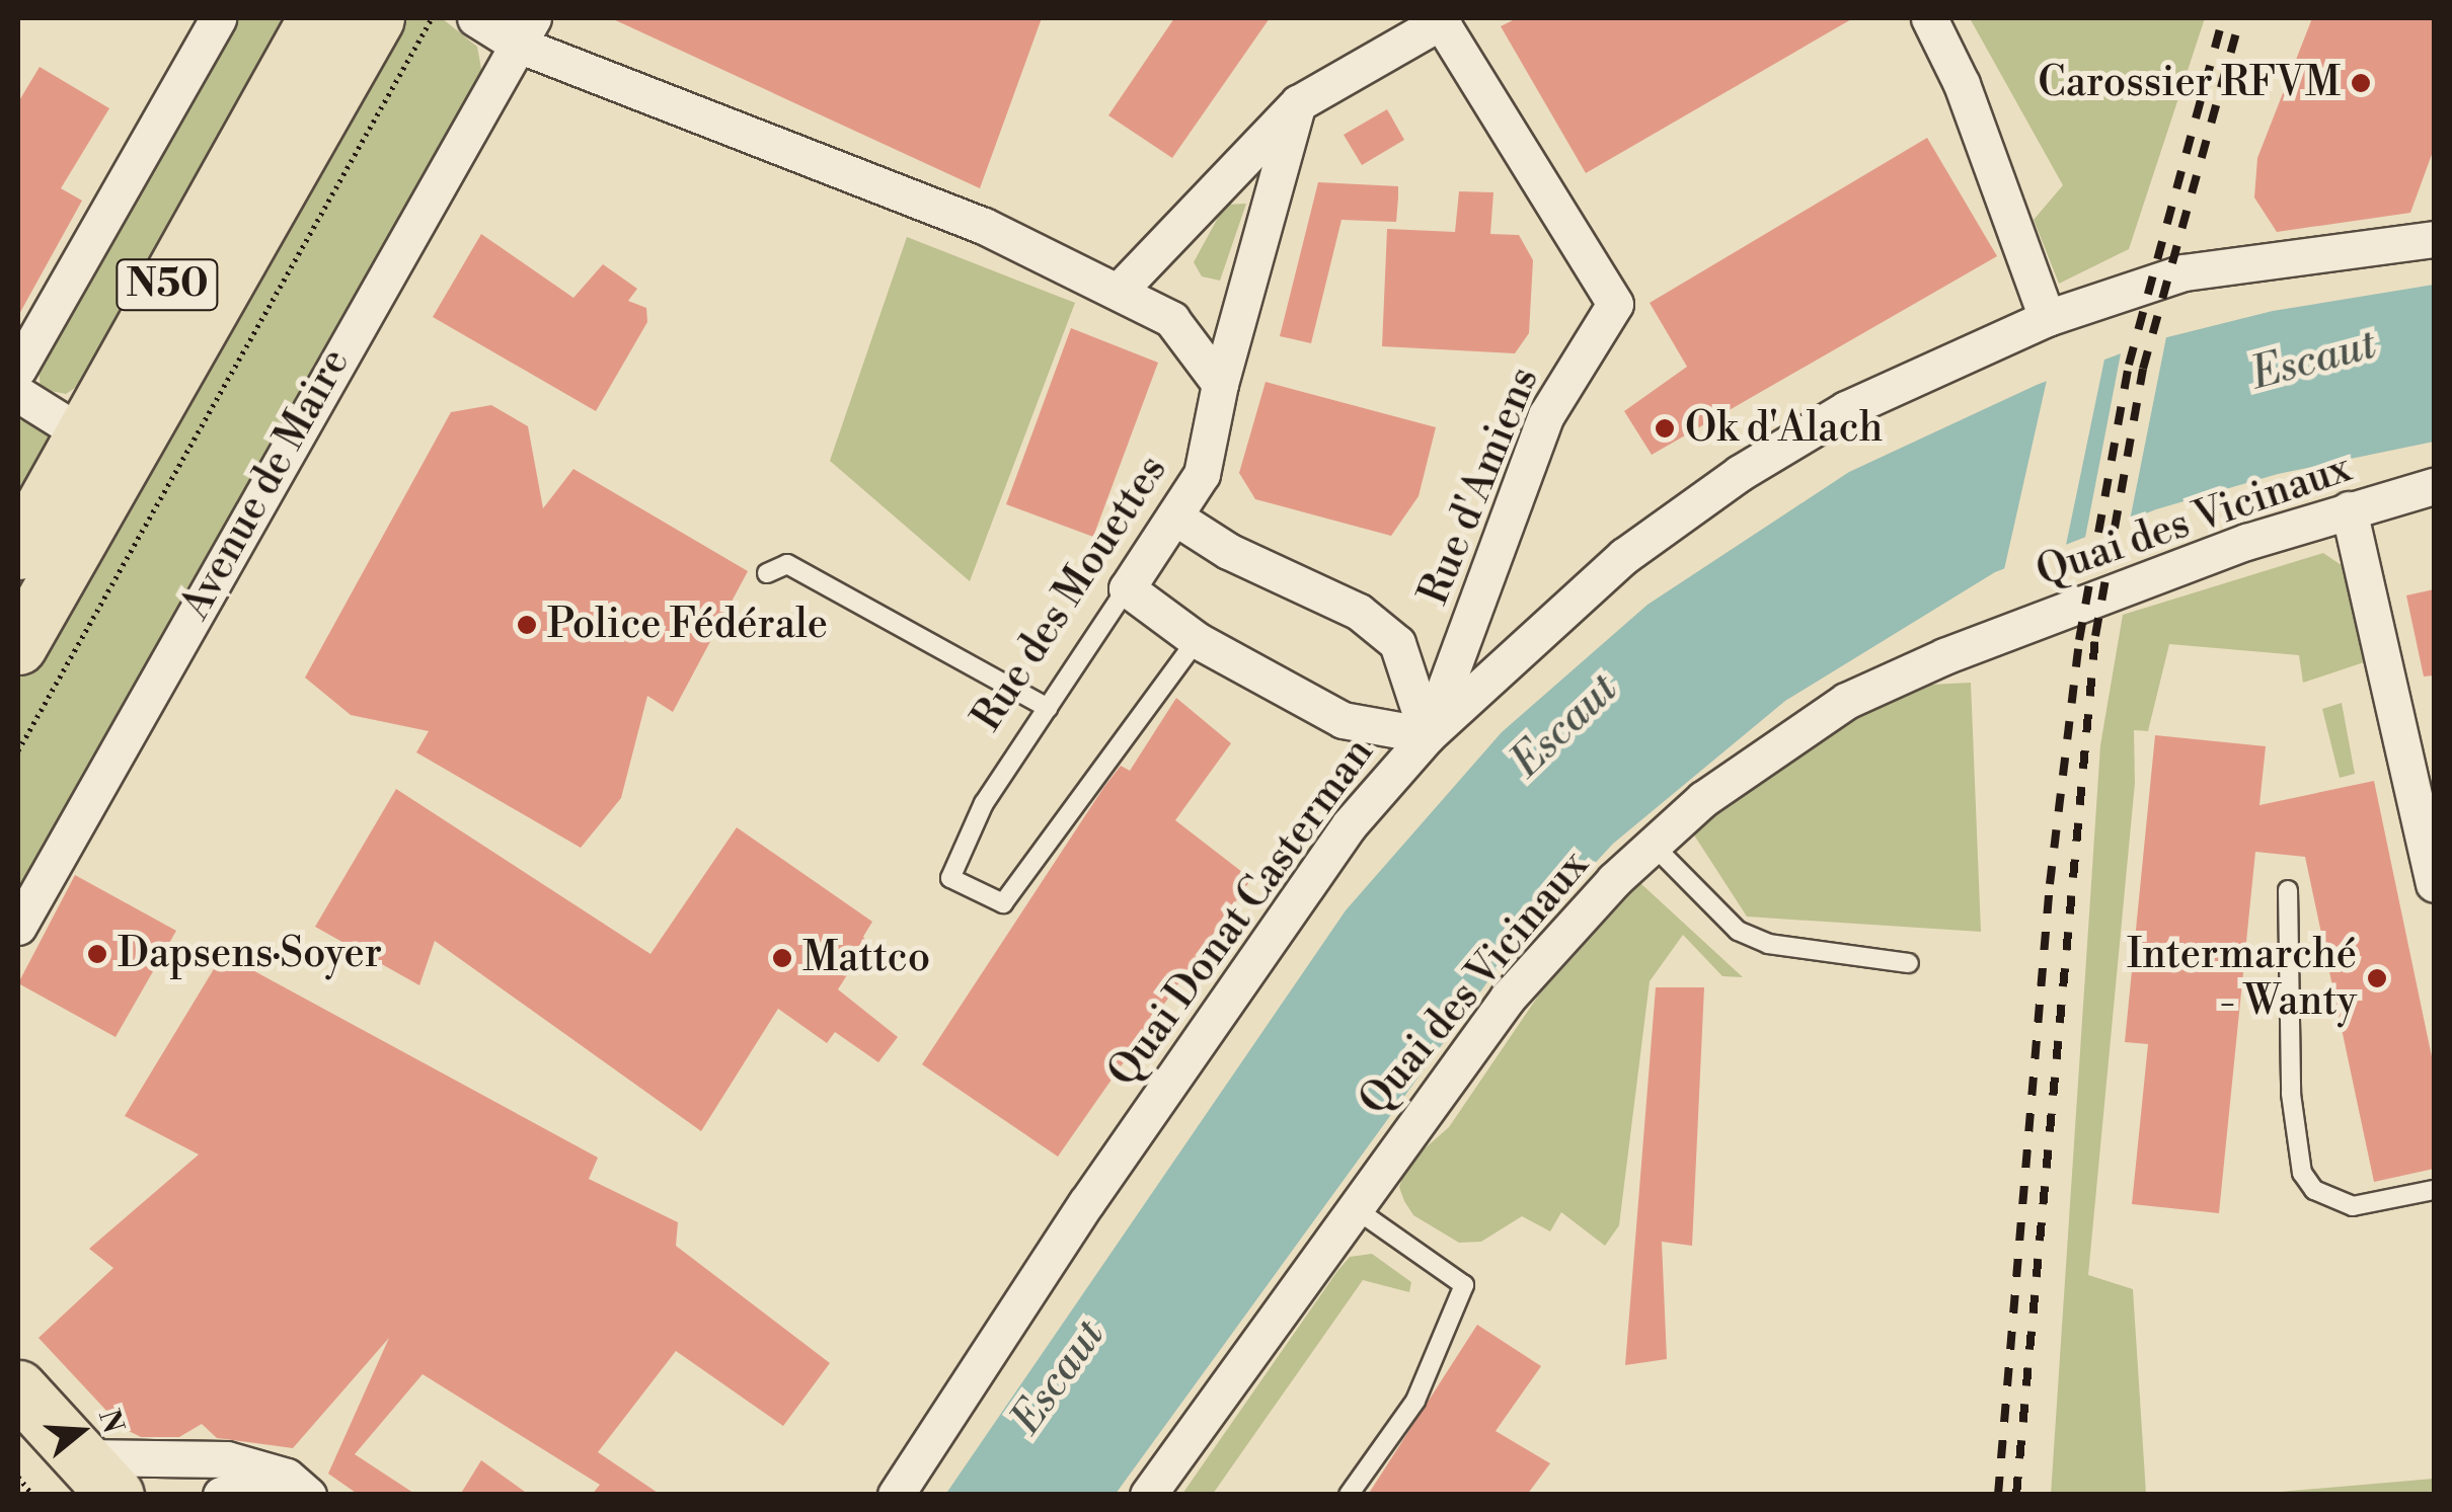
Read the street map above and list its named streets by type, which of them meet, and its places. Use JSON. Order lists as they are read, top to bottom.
{
  "streets": {
    "main road": ["N50"],
    "street": [
      "Avenue de Maire",
      "Rue d'Amiens",
      "Quai des Vicinaux",
      "Rue des Mouettes",
      "Quai Donat Casterman"
    ]
  },
  "crossings": [
    ["Rue d'Amiens", "Rue des Mouettes"],
    ["Rue d'Amiens", "Quai Donat Casterman"]
  ],
  "water": ["Escaut"],
  "places": [
    "Carossier RFVM",
    "Ok d'Alach",
    "Police Fédérale",
    "Dapsens·Soyer",
    "Mattco",
    "Intermarché - Wanty"
  ],
  "north": "right"
}
